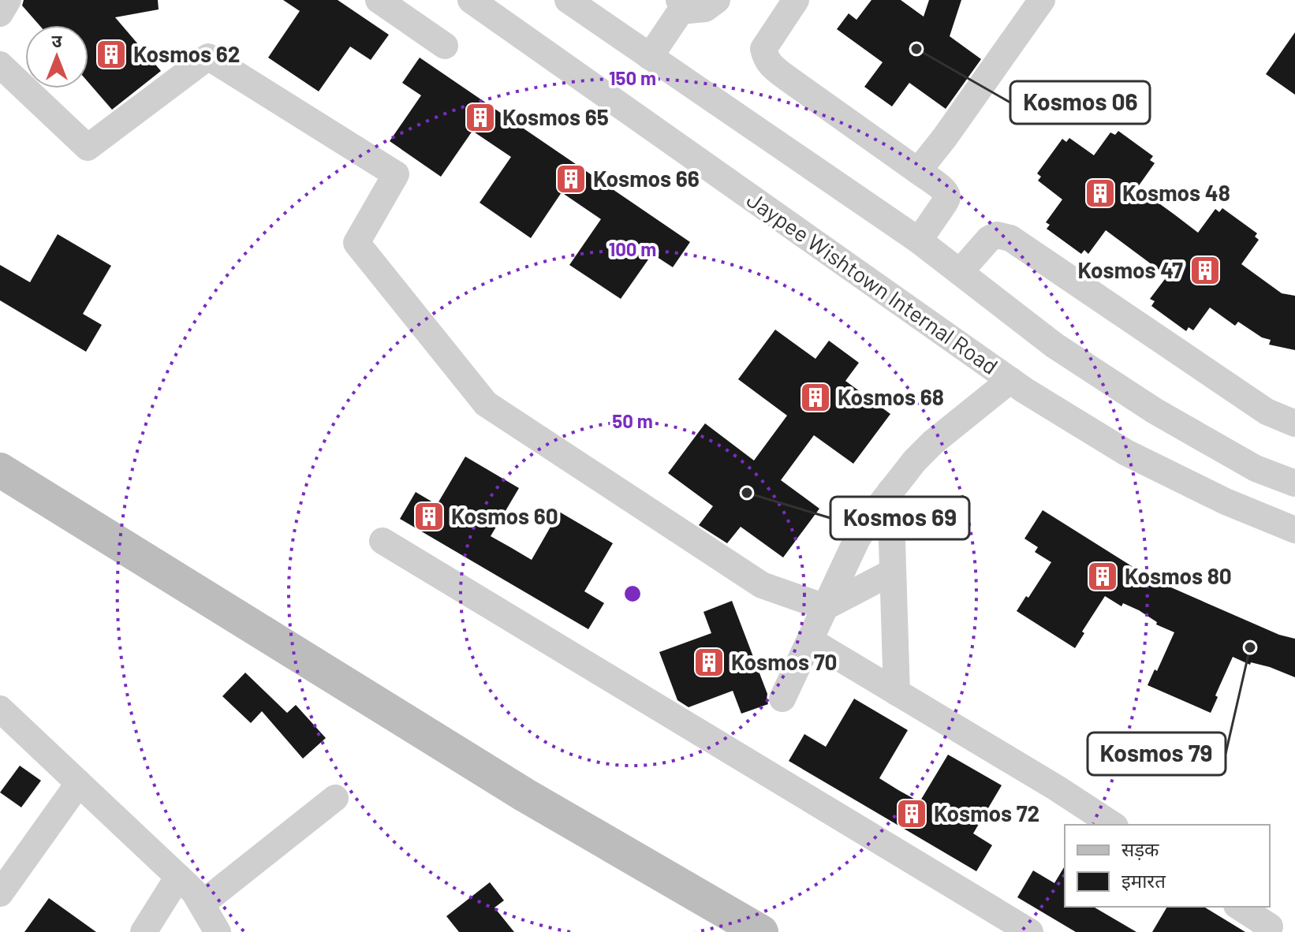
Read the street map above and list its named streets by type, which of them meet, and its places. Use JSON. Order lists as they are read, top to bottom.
{
  "streets": {
    "street": ["Jaypee Wishtown Internal Road"]
  },
  "places": {
    "other": ["Kosmos 06", "Kosmos 69", "Kosmos 79"],
    "building": [
      "Kosmos 62",
      "Kosmos 65",
      "Kosmos 66",
      "Kosmos 48",
      "Kosmos 47",
      "Kosmos 68",
      "Kosmos 60",
      "Kosmos 80",
      "Kosmos 70",
      "Kosmos 72"
    ]
  },
  "legend": ["सड़क", "इमारत"],
  "north": "top",
  "rings": ["150 m", "100 m", "50 m"]
}
